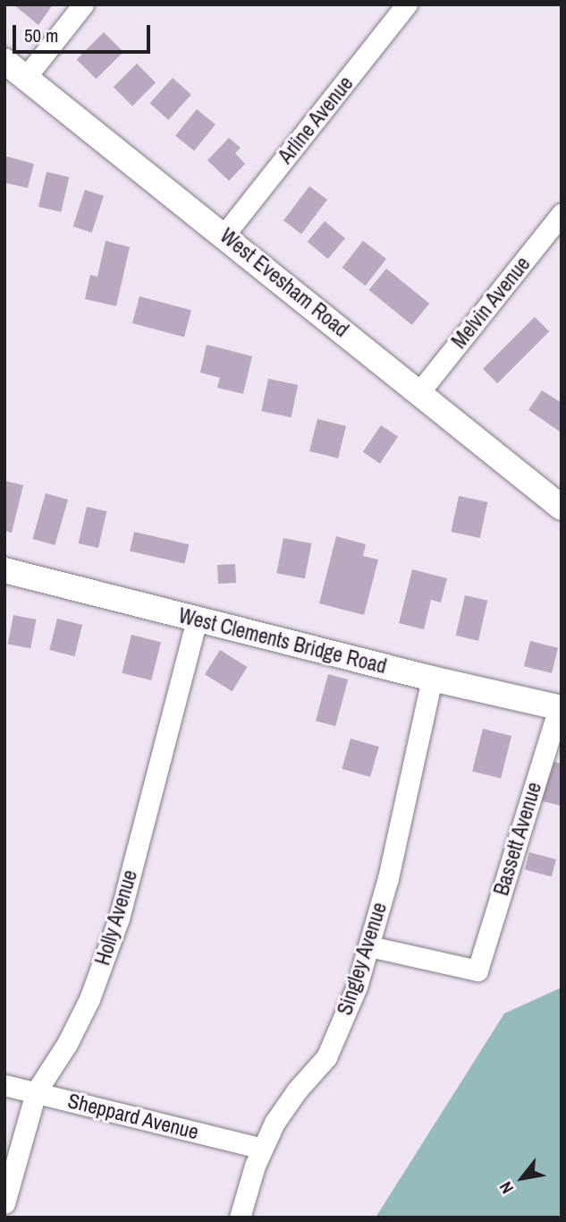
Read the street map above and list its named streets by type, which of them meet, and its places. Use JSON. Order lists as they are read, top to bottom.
{
  "streets": {
    "main road": ["West Evesham Road", "West Clements Bridge Road"],
    "street": [
      "Arline Avenue",
      "Melvin Avenue",
      "Bassett Avenue",
      "Holly Avenue",
      "Singley Avenue",
      "Sheppard Avenue"
    ]
  },
  "crossings": [
    ["Arline Avenue", "West Evesham Road"],
    ["West Evesham Road", "Melvin Avenue"],
    ["West Clements Bridge Road", "Bassett Avenue"],
    ["West Clements Bridge Road", "Holly Avenue"],
    ["West Clements Bridge Road", "Singley Avenue"],
    ["Bassett Avenue", "Singley Avenue"],
    ["Holly Avenue", "Sheppard Avenue"],
    ["Singley Avenue", "Sheppard Avenue"]
  ],
  "scale_bar": "50 m",
  "north": "bottom left"
}
